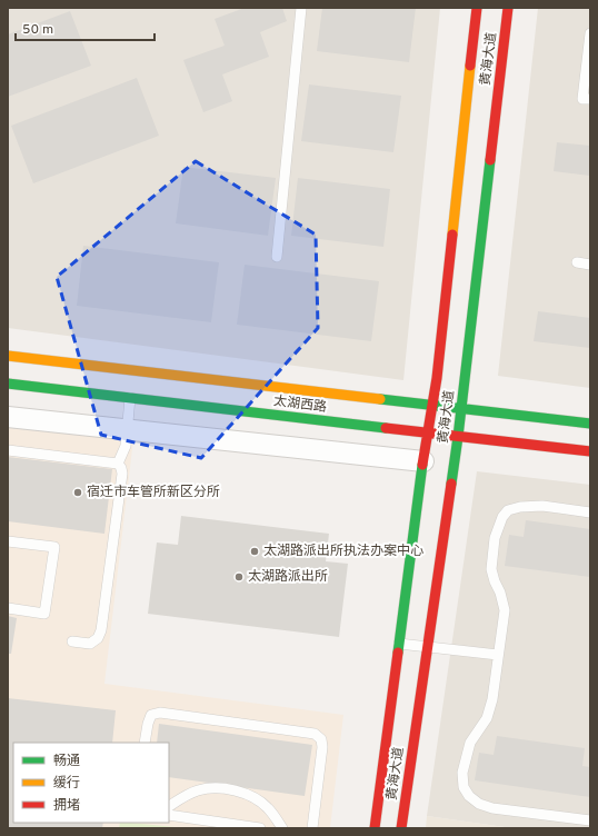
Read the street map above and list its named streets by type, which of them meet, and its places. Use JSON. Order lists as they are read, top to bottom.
{
  "streets": {
    "street": ["黄海大道", "太湖西路"]
  },
  "crossings": [
    ["黄海大道", "太湖西路"]
  ],
  "places": ["宿迁市车管所新区分所", "太湖路派出所执法办案中心", "太湖路派出所"],
  "legend": ["畅通", "缓行", "拥堵"],
  "scale_bar": "50 m"
}
